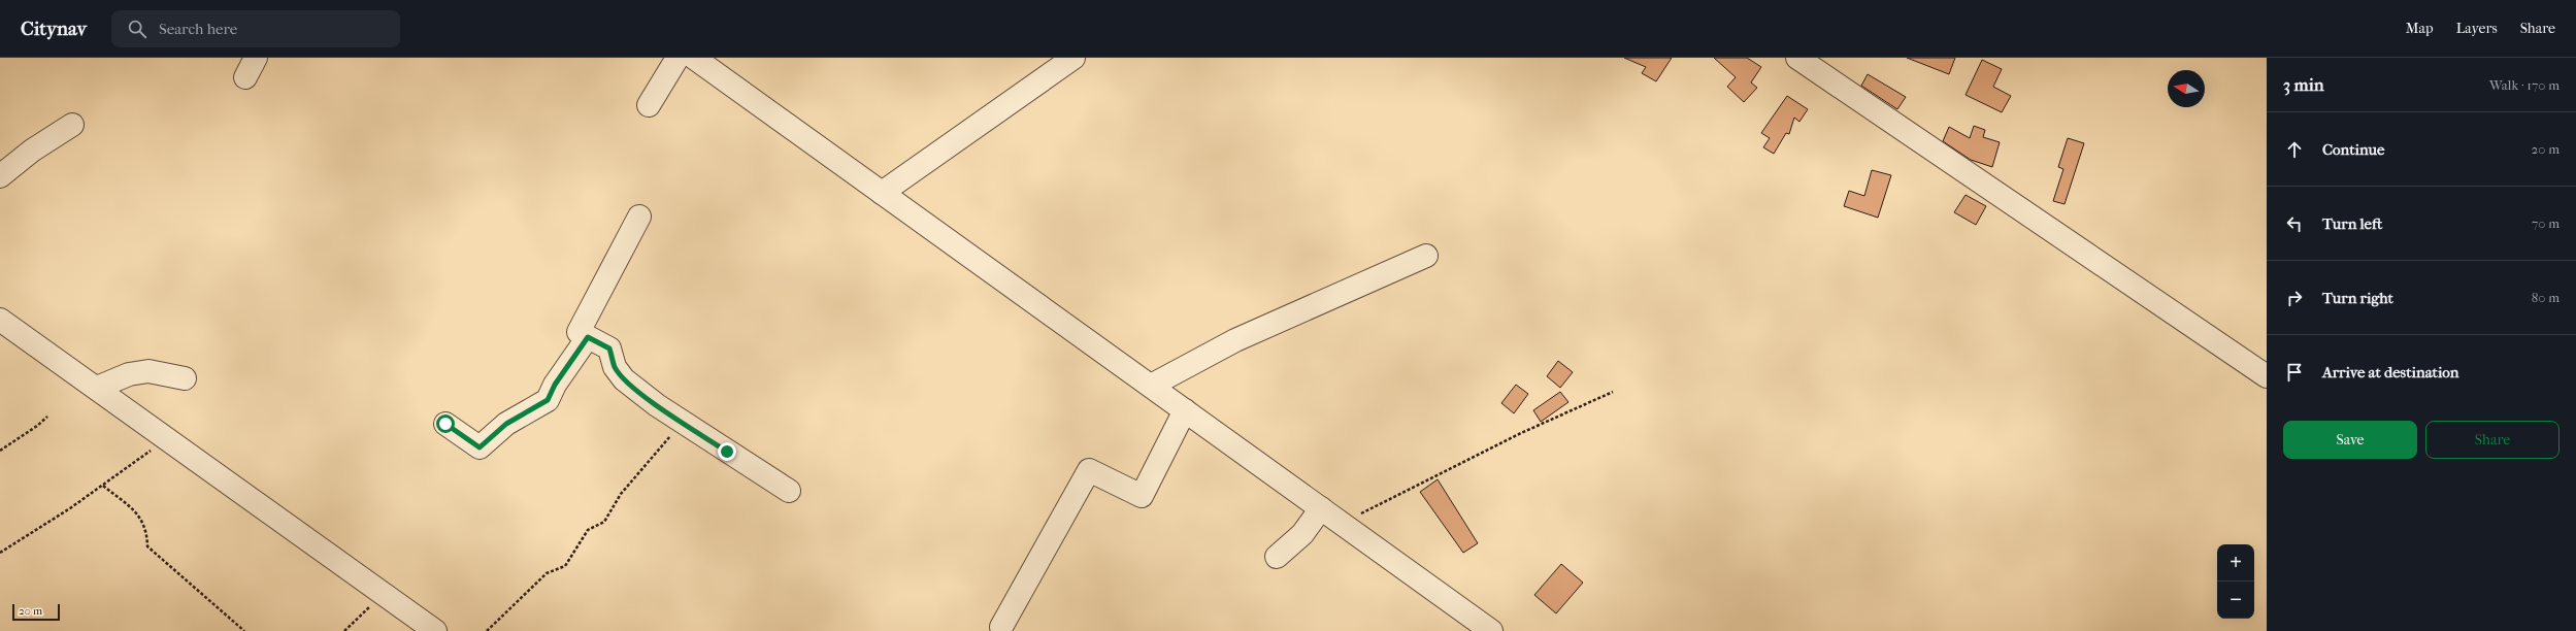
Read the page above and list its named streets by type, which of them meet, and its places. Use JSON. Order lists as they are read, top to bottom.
{
  "scale_bar": "20 m",
  "north": "left",
  "page": {
    "header": "Citynav",
    "search": "Search here",
    "nav": ["Map", "Layers", "Share"],
    "heading": ["3 min", "Walk · 170 m"],
    "list": [
      ["Continue", "20 m"],
      ["Turn left", "70 m"],
      ["Turn right", "80 m"],
      "Arrive at destination"
    ],
    "buttons": ["Save", "Share"],
    "map_buttons": ["+", "−"],
    "scale": "20 m"
  }
}
